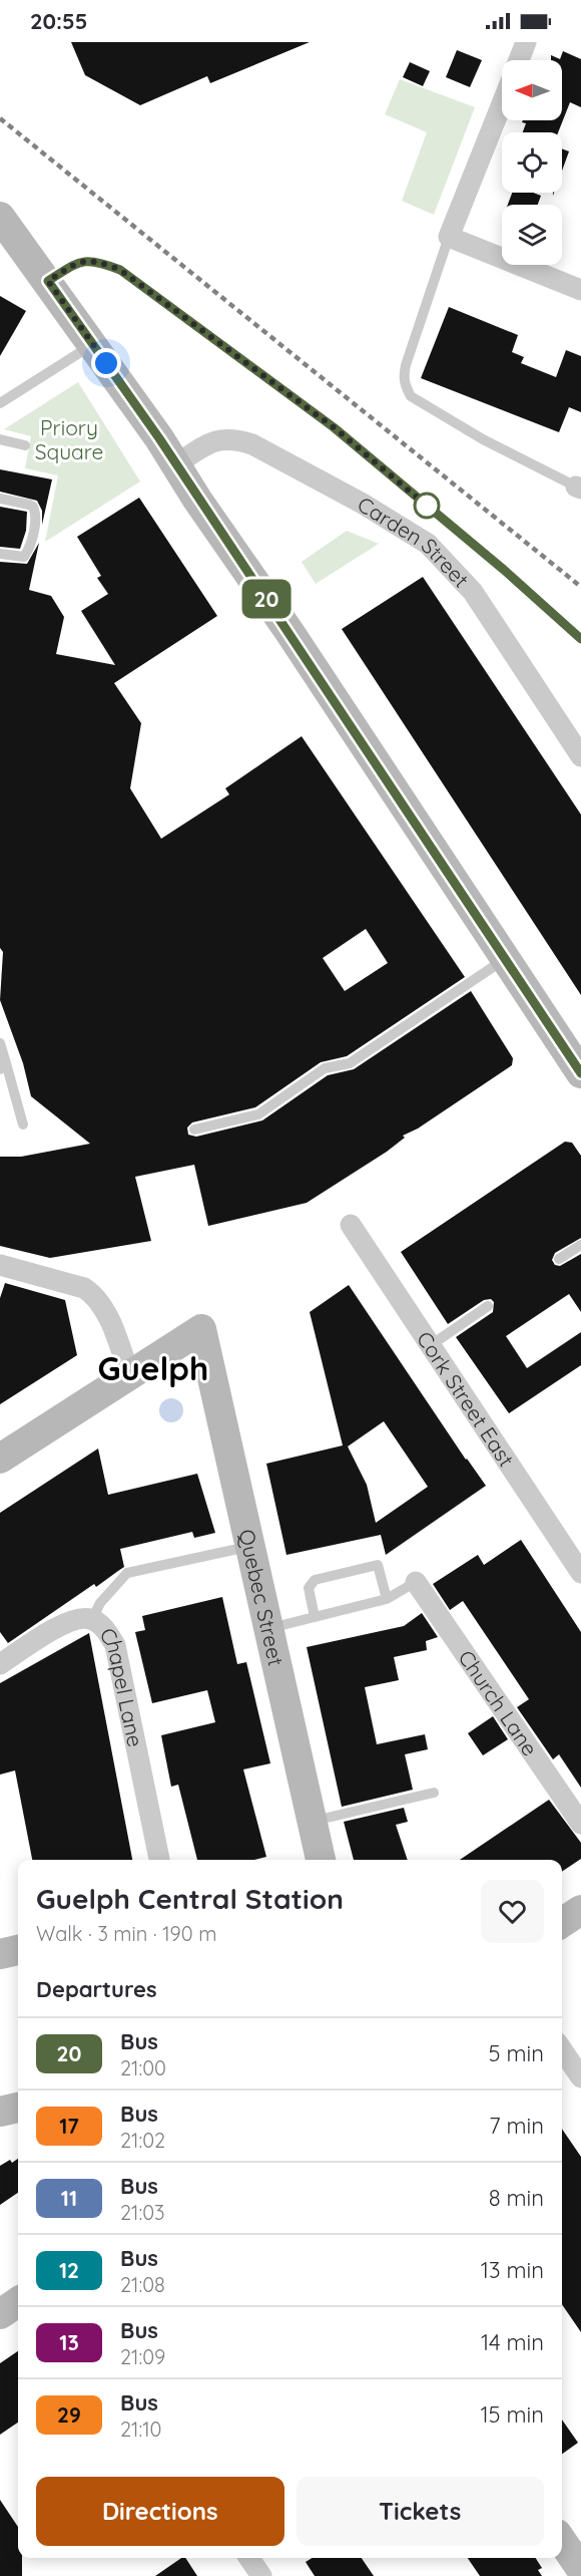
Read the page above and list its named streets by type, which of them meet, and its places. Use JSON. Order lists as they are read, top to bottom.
{
  "streets": {
    "street": [
      "Carden Street",
      "Cork Street East",
      "Quebec Street",
      "Chapel Lane",
      "Church Lane"
    ]
  },
  "districts": ["Guelph"],
  "parks": ["Priory Square"],
  "lines": ["bus line 20"],
  "north": "left",
  "page": {
    "status": "20:55",
    "on_map": "20",
    "heading": [
      ["Guelph Central Station", "Walk · 3 min · 190 m"],
      "Departures"
    ],
    "list": [
      {
        "mark": "20",
        "name": "Bus",
        "note": "21:00",
        "value": "5 min"
      },
      {
        "mark": "17",
        "name": "Bus",
        "note": "21:02",
        "value": "7 min"
      },
      {
        "mark": "11",
        "name": "Bus",
        "note": "21:03",
        "value": "8 min"
      },
      {
        "mark": "12",
        "name": "Bus",
        "note": "21:08",
        "value": "13 min"
      },
      {
        "mark": "13",
        "name": "Bus",
        "note": "21:09",
        "value": "14 min"
      },
      {
        "mark": "29",
        "name": "Bus",
        "note": "21:10",
        "value": "15 min"
      }
    ],
    "buttons": ["Directions", "Tickets"]
  }
}
